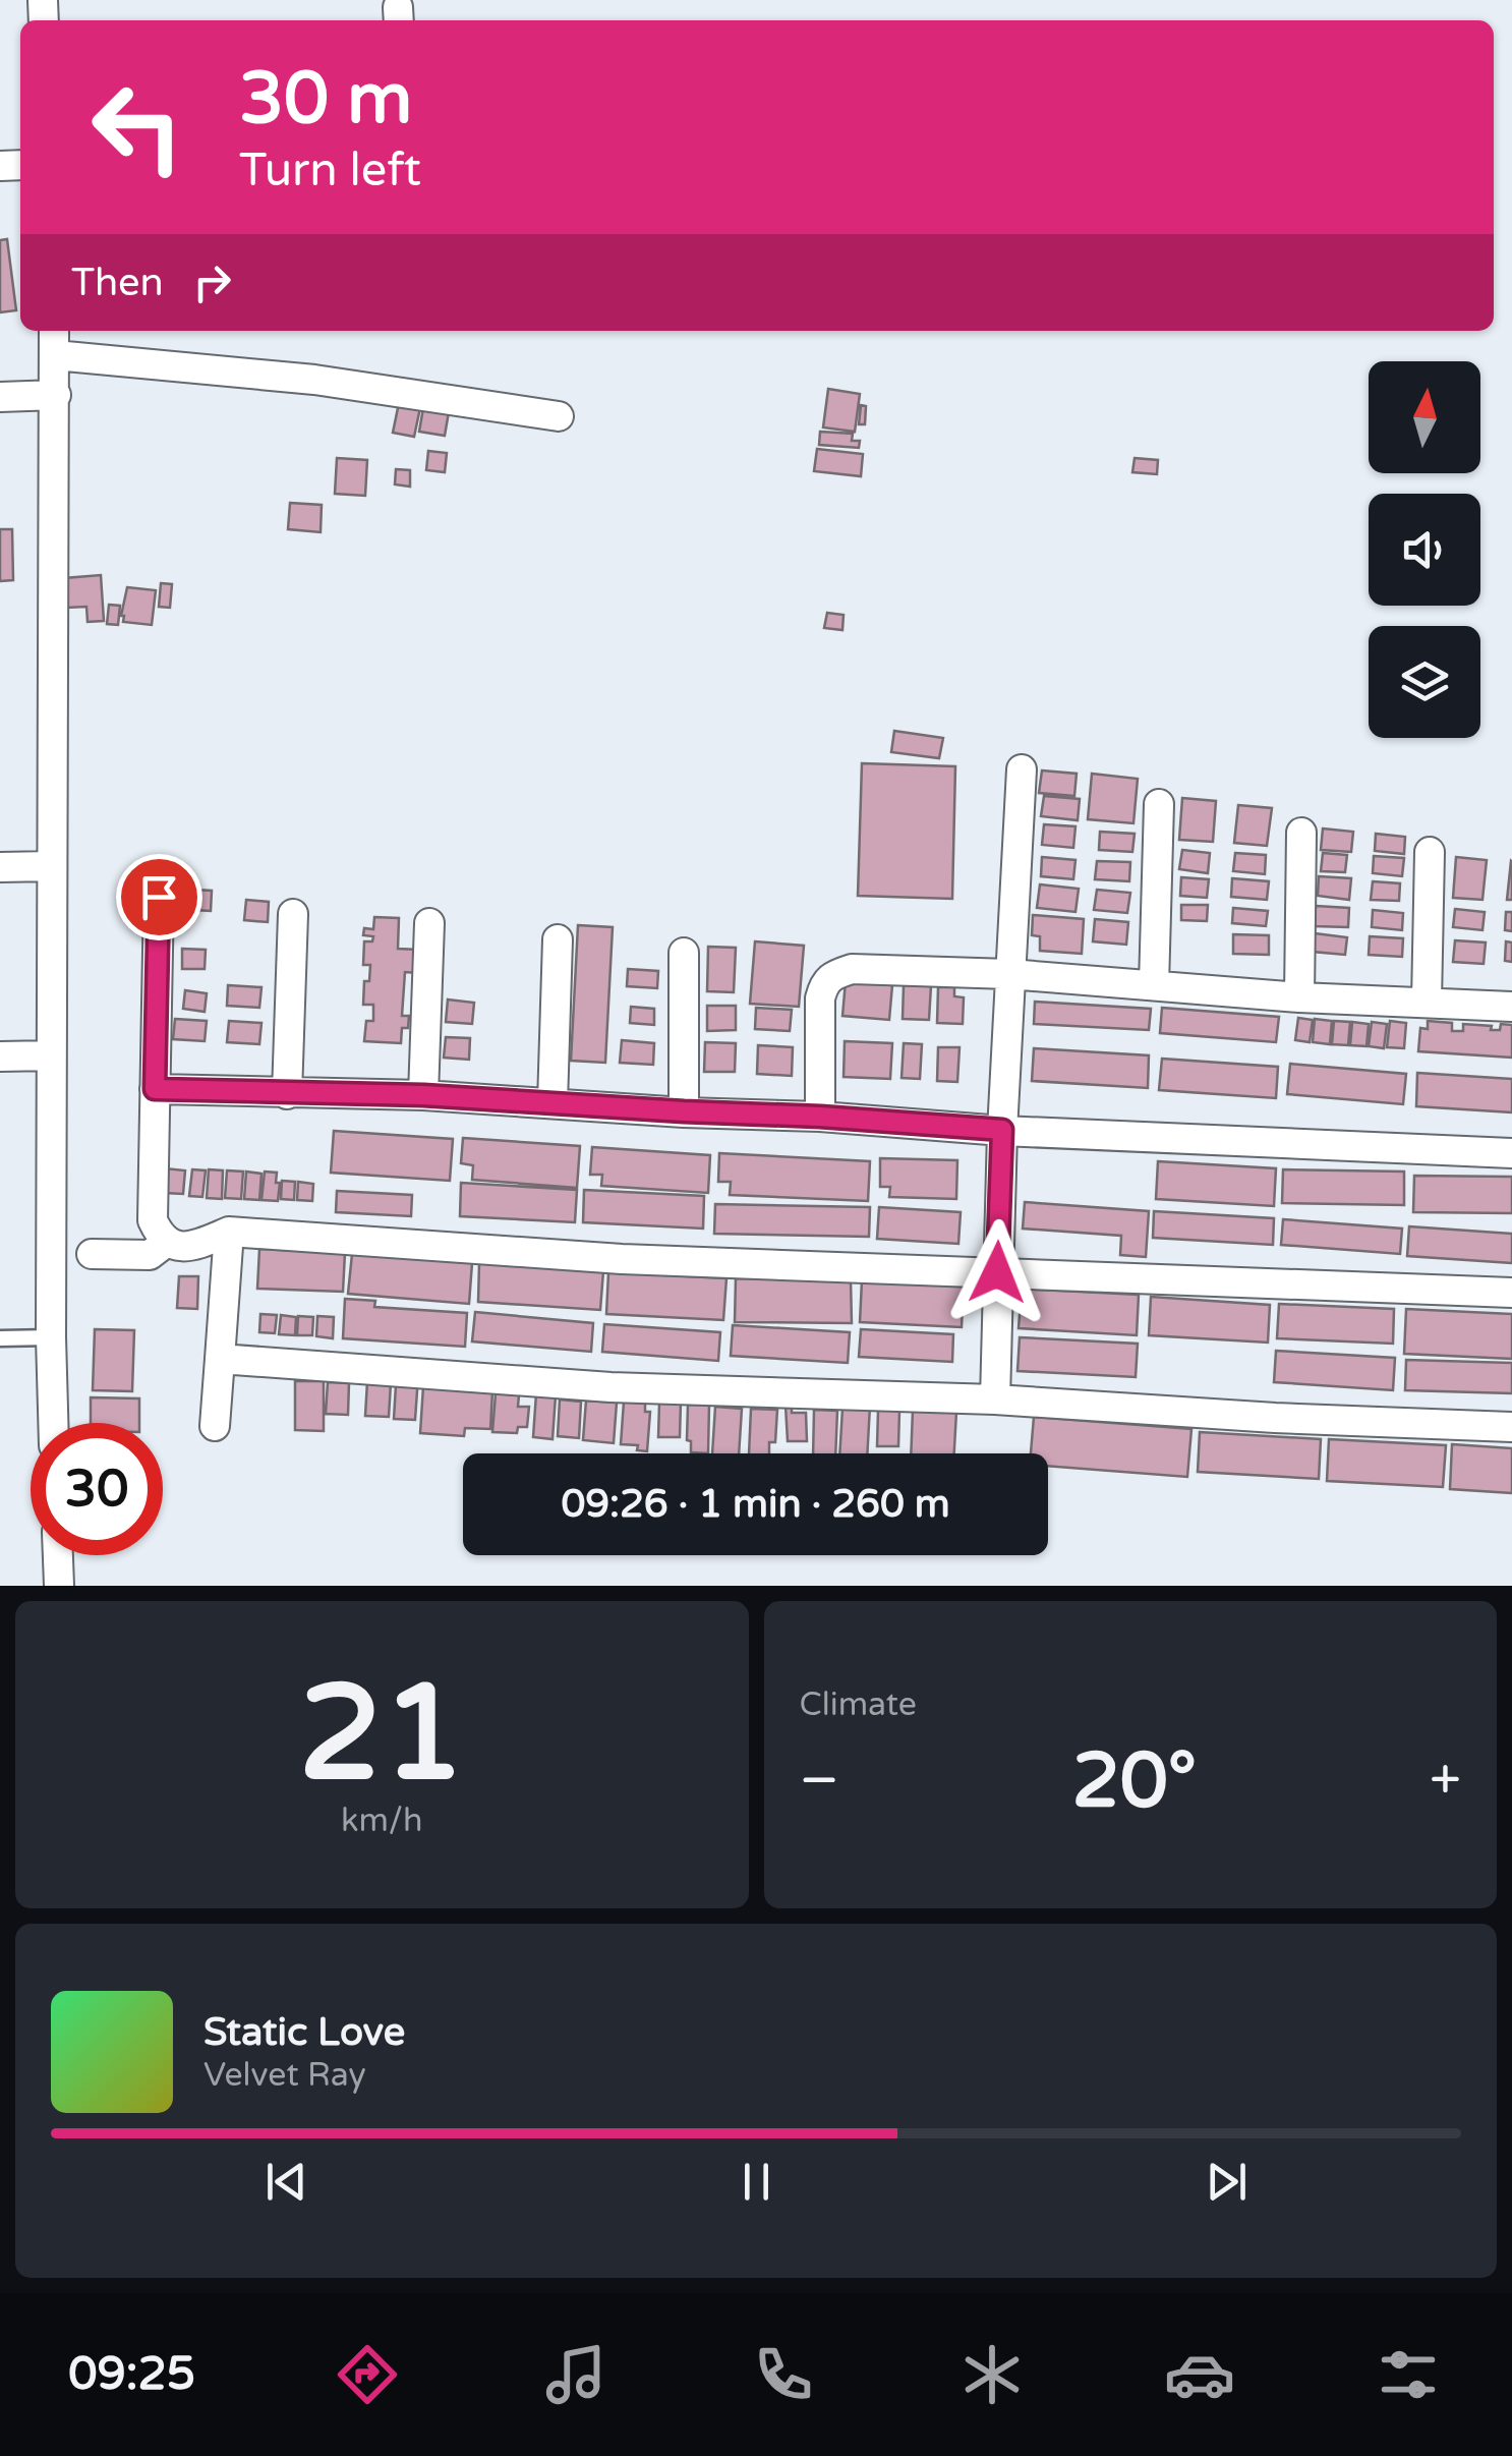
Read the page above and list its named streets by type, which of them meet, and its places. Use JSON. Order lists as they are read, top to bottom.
{
  "north": "top",
  "page": {
    "turn": ["30 m", "Turn left"],
    "then": "Then",
    "limit": "30",
    "trip": "09:26 · 1 min · 260 m",
    "tile": [
      ["21", "km/h"],
      "Climate"
    ],
    "heat": ["−", "20°", "+"],
    "song": ["Static Love", "Velvet Ray"],
    "tabs": "09:25"
  }
}
